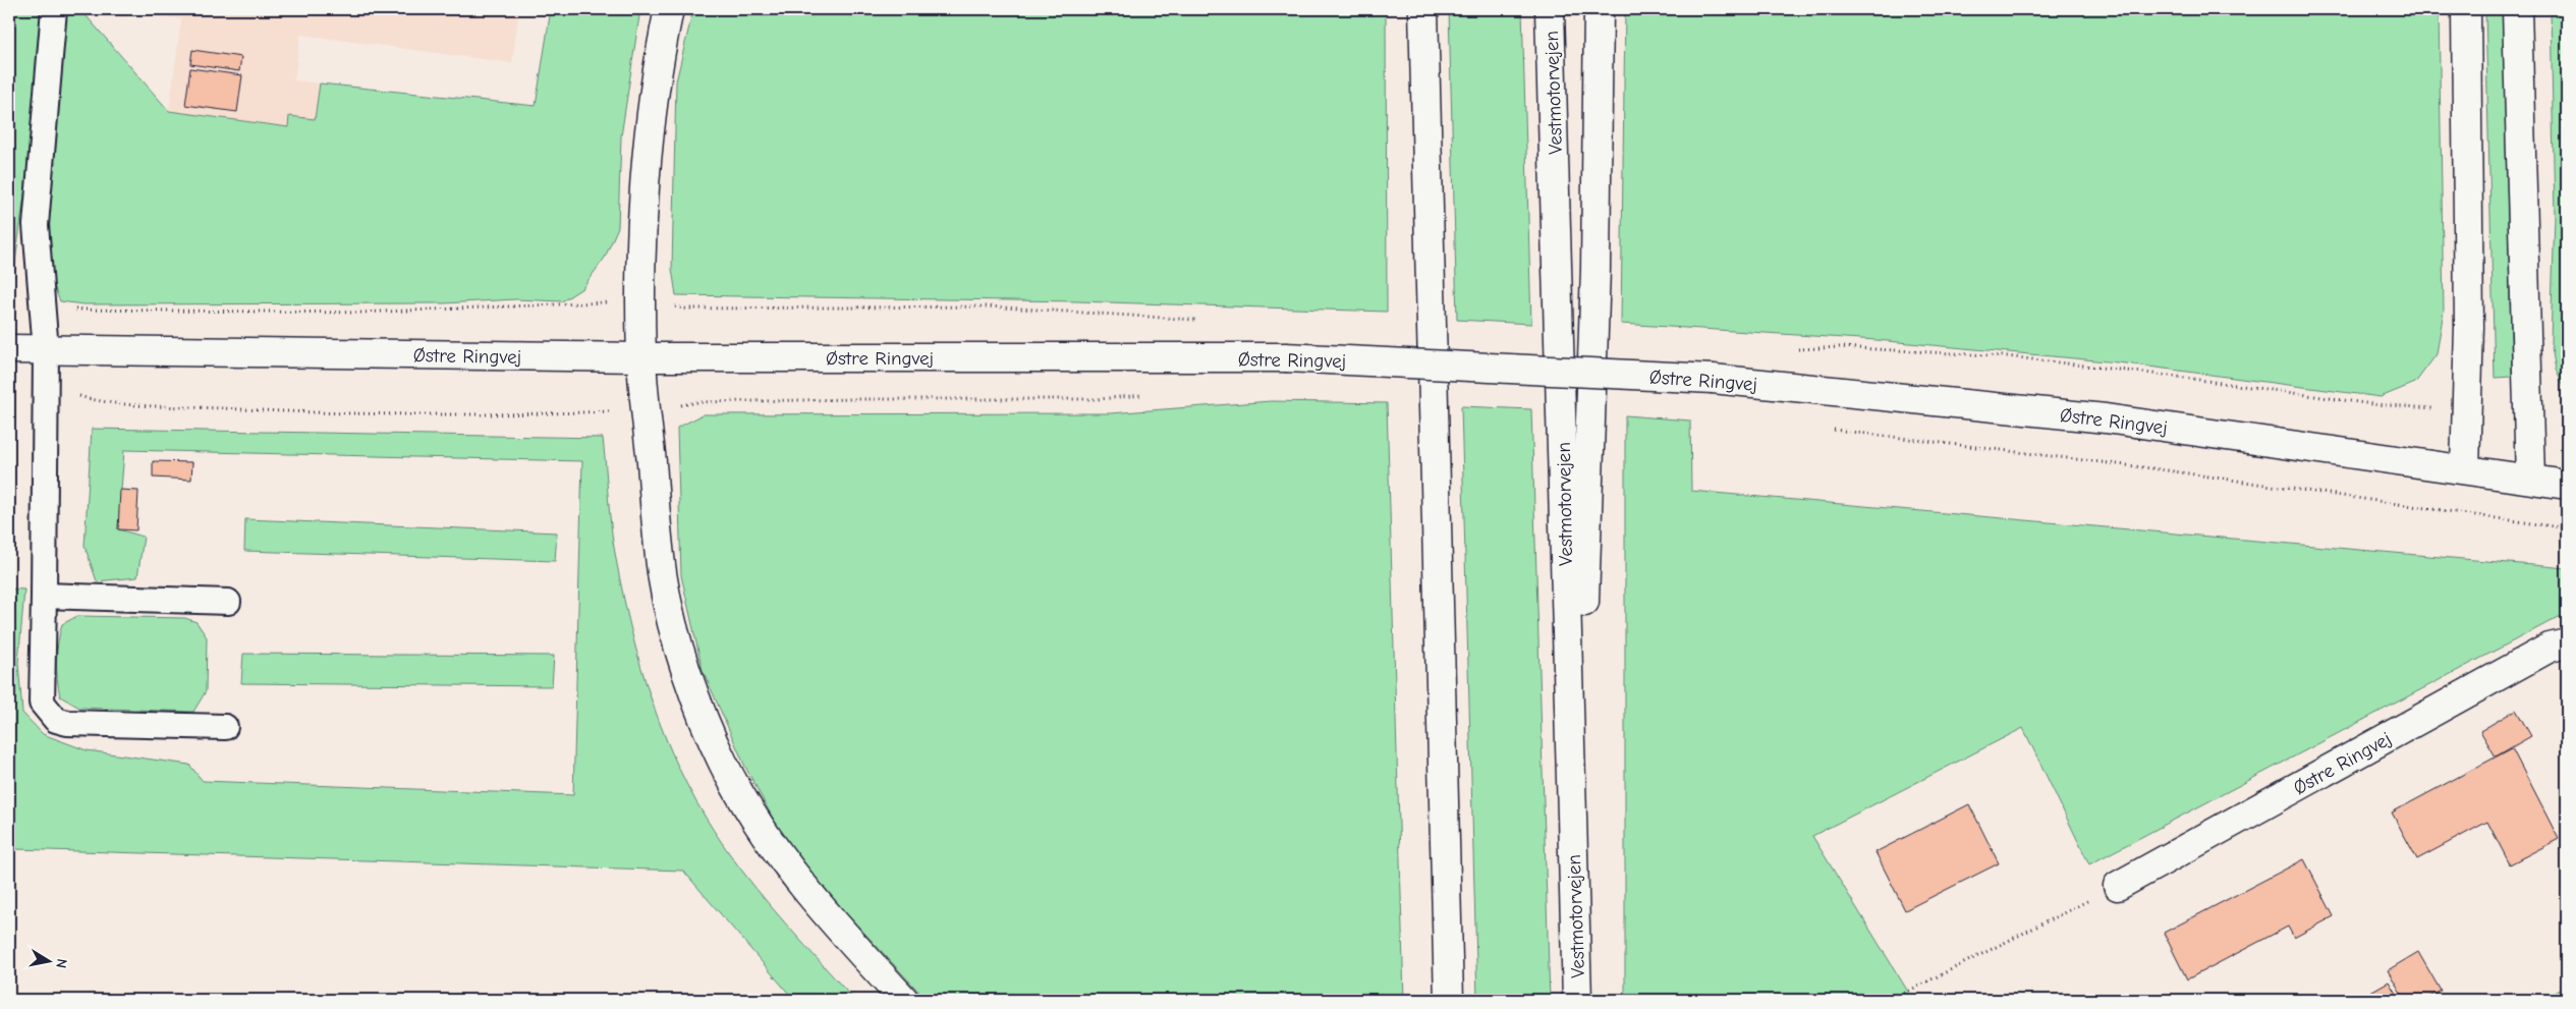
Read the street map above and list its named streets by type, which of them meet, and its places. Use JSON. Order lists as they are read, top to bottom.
{
  "streets": {
    "main road": ["Vestmotorvejen", "Østre Ringvej"]
  },
  "north": "right"
}
